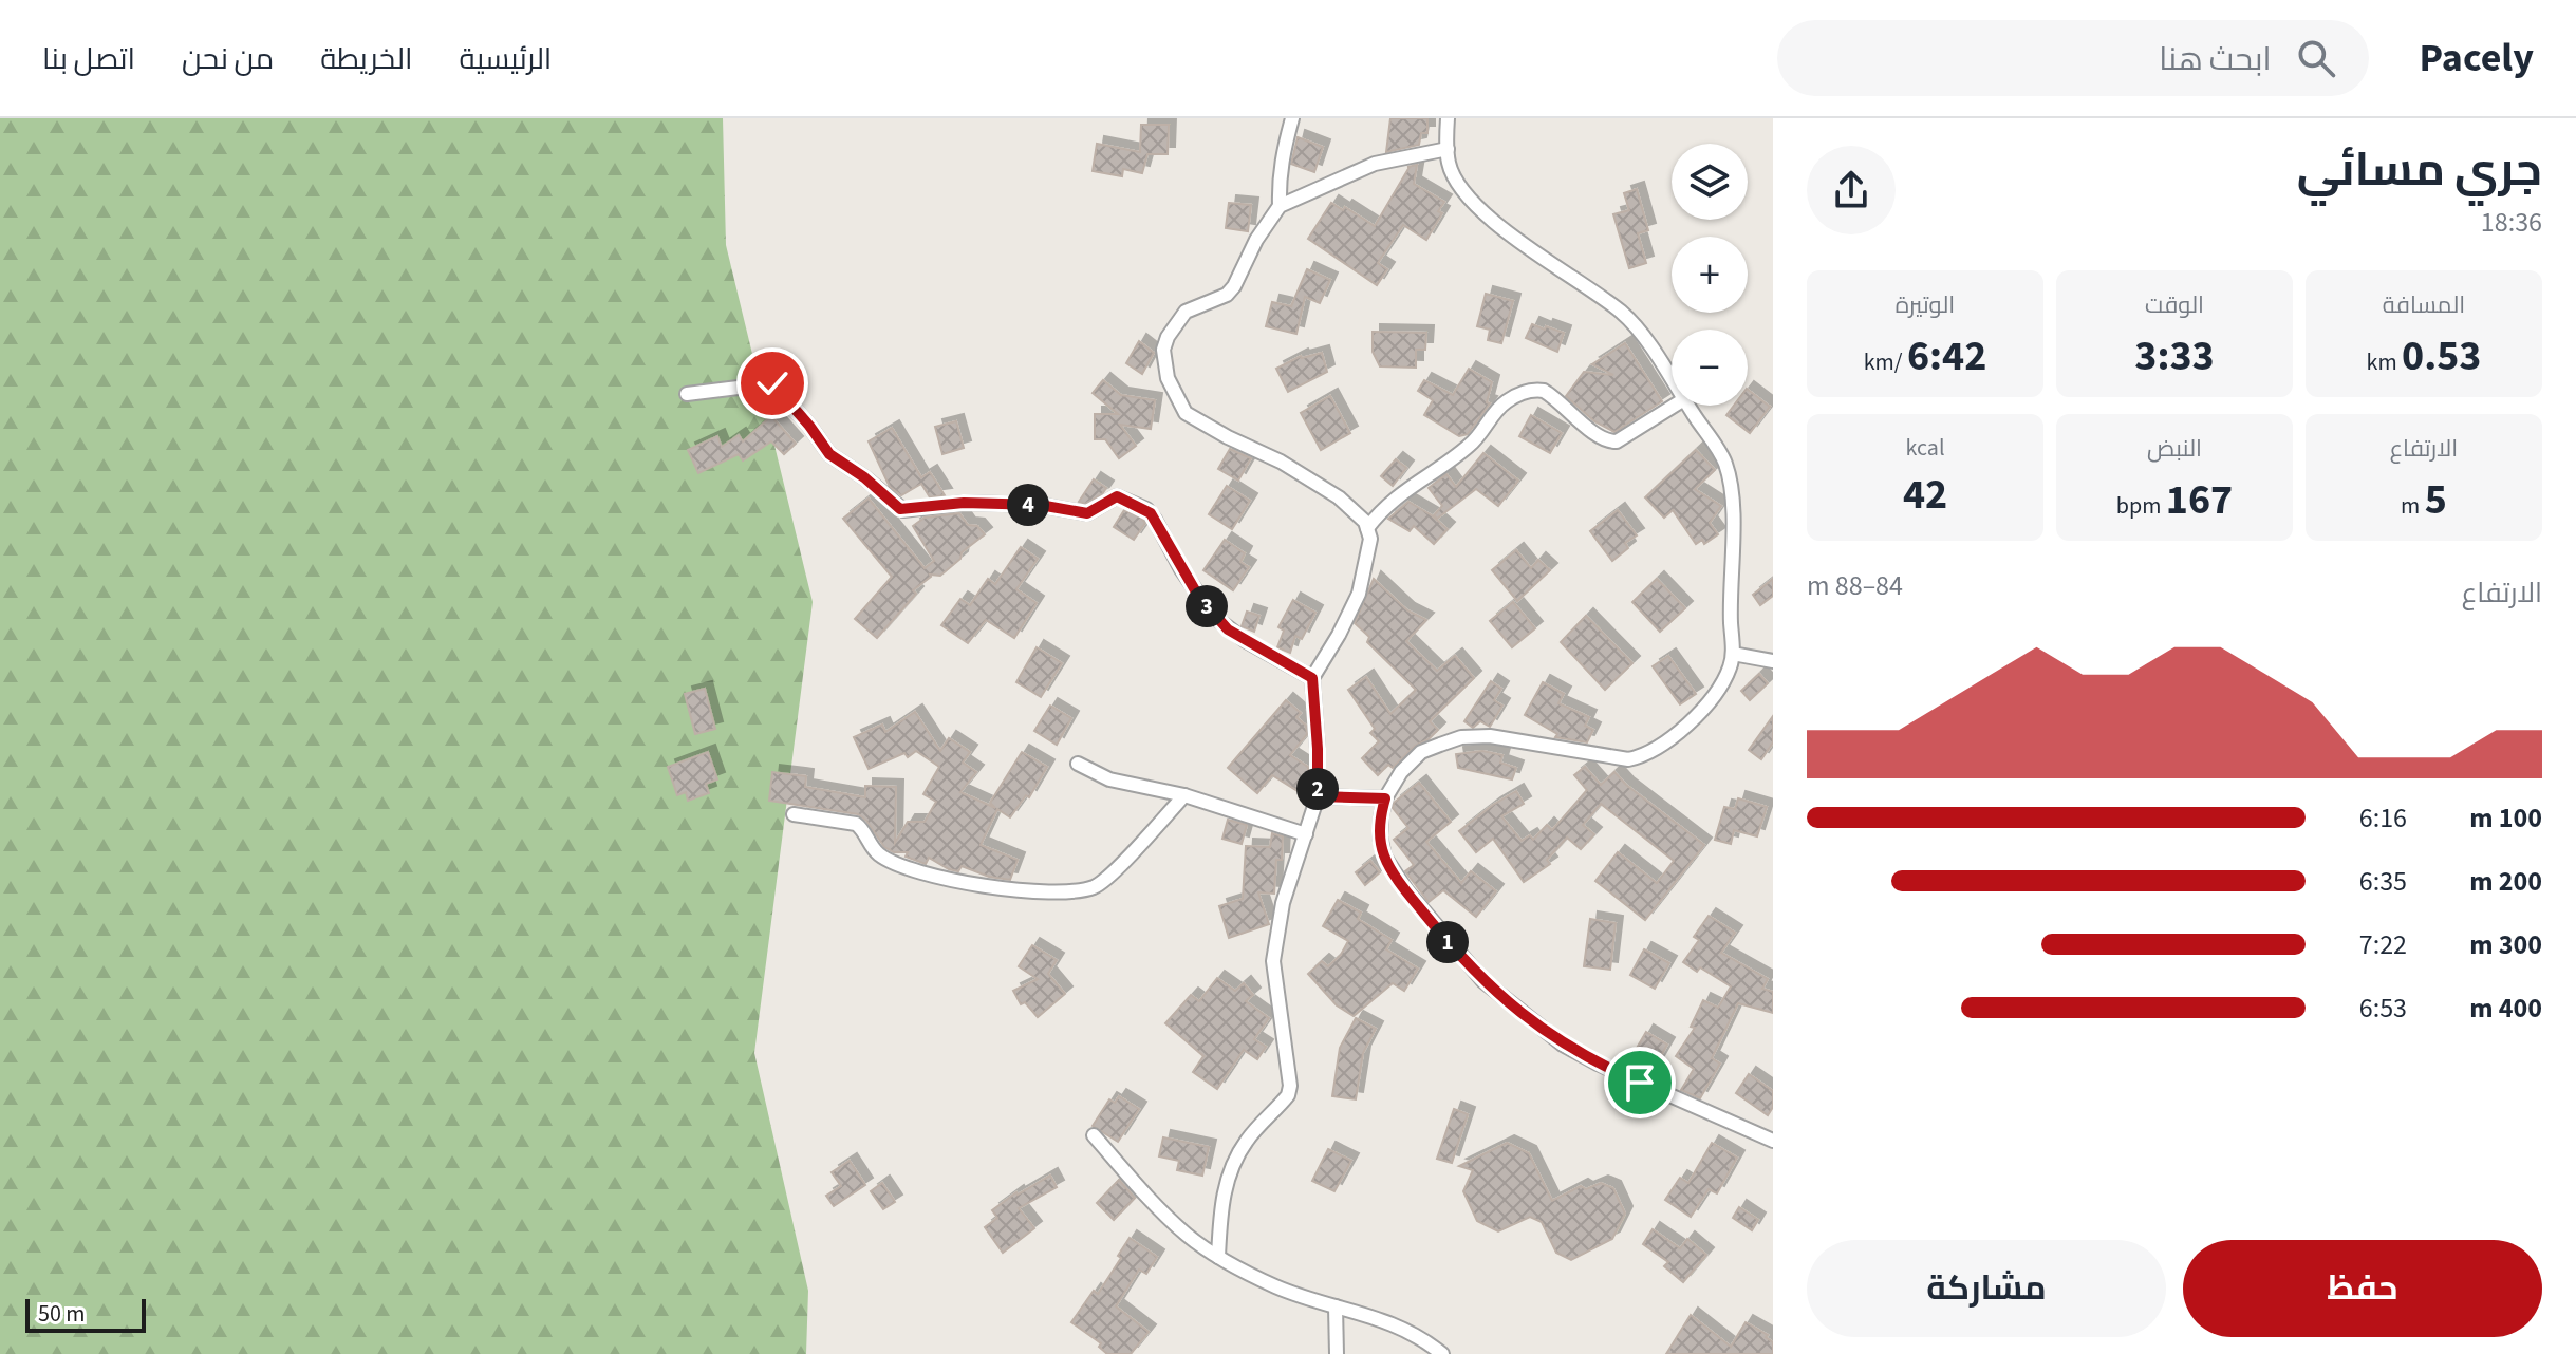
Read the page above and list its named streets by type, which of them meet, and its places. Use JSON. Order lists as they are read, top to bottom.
{
  "scale_bar": "50 m",
  "page": {
    "header": "Pacely",
    "search": "ابحث هنا",
    "nav": [
      "الرئيسية",
      "الخريطة",
      "من نحن",
      "اتصل بنا"
    ],
    "heading": ["جري مسائي", "18:36"],
    "map_buttons": ["+", "−"],
    "stats": [
      ["المسافة", "0.53 km"],
      ["الوقت", "3:33"],
      ["الوتيرة", "6:42 /km"],
      ["الارتفاع", "5 m"],
      ["النبض", "167 bpm"],
      ["kcal", "42"]
    ],
    "pins": [
      "4",
      "3",
      "2",
      "1"
    ],
    "chart": ["الارتفاع", "84–88 m"],
    "list": [
      {
        "name": "100 m",
        "note": "6:16"
      },
      {
        "name": "200 m",
        "note": "6:35"
      },
      {
        "name": "300 m",
        "note": "7:22"
      },
      {
        "name": "400 m",
        "note": "6:53"
      }
    ],
    "buttons": ["حفظ", "مشاركة"],
    "scale": "50 m"
  }
}
